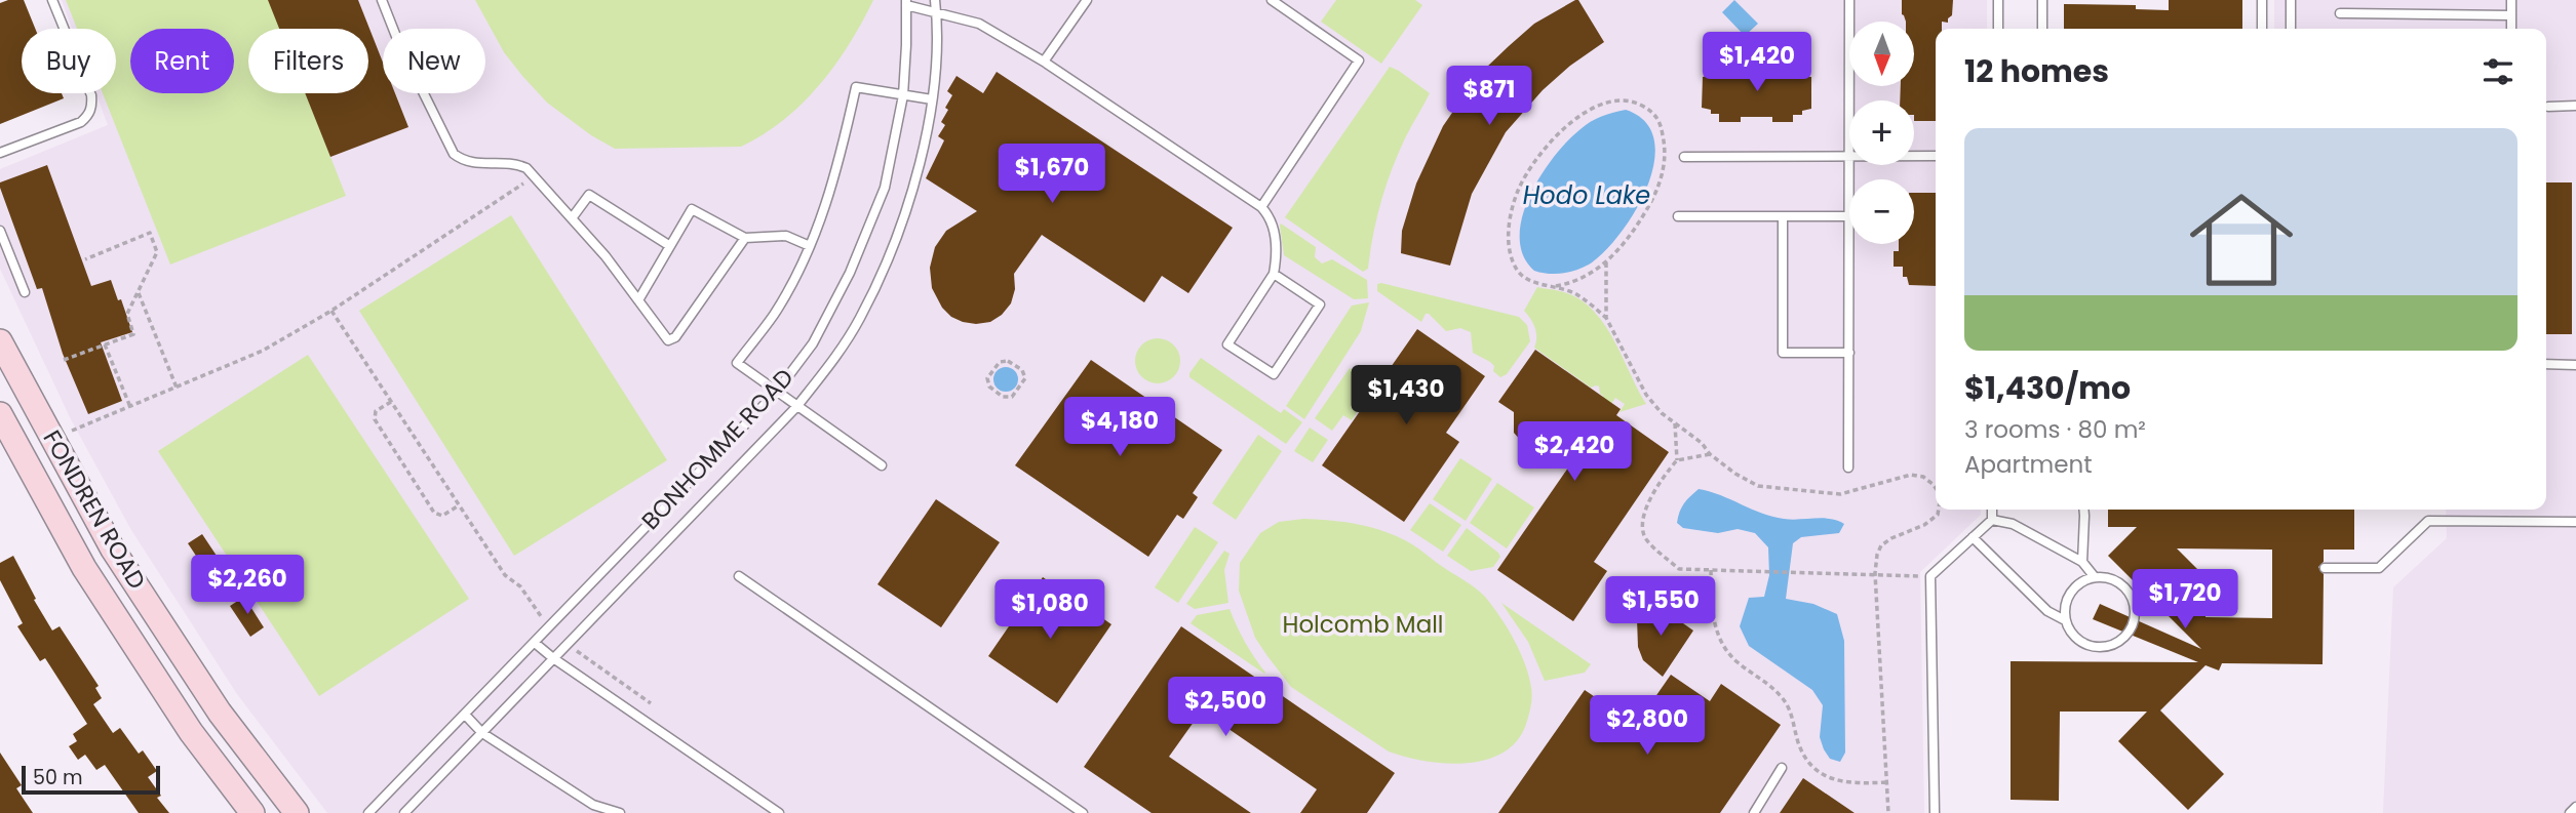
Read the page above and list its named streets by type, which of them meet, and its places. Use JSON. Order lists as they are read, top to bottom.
{
  "streets": {
    "main road": ["FONDREN ROAD"],
    "lane": ["BONHOMME ROAD"]
  },
  "water": ["Hodo Lake"],
  "parks": ["Holcomb Mall"],
  "scale_bar": "50 m",
  "north": "bottom",
  "page": {
    "map_buttons": ["+", "−"],
    "chip": [
      "Buy",
      "Rent",
      "Filters",
      "New"
    ],
    "heading": "12 homes",
    "price": [
      "$1,420",
      "$871",
      "$1,670",
      "$1,430",
      "$4,180",
      "$2,420",
      "$2,260",
      "$1,720",
      "$1,550",
      "$1,080",
      "$2,500",
      "$2,800"
    ],
    "list": [
      {
        "name": "$1,430/mo",
        "note": "3 rooms · 80 m² · Apartment"
      }
    ],
    "scale": "50 m"
  }
}
